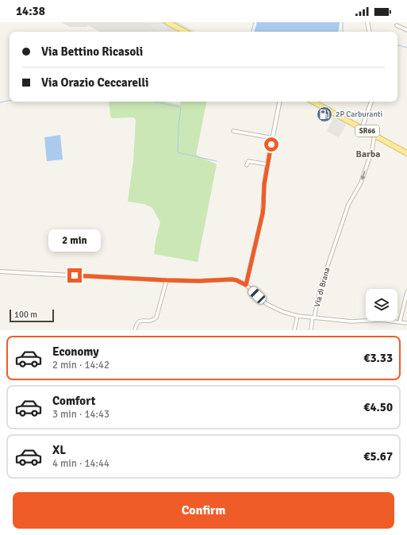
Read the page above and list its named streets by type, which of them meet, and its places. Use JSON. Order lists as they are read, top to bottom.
{
  "streets": {
    "main road": ["SR66"],
    "street": ["Via di Brana"]
  },
  "crossings": [
    ["SR66", "Via di Brana"]
  ],
  "one_way": ["Via di Brana"],
  "districts": ["Barba"],
  "places": {
    "fuel station": ["2P Carburanti"]
  },
  "scale_bar": "100 m",
  "page": {
    "status": "14:38",
    "banner": ["Via Bettino Ricasoli", "Via Orazio Ceccarelli"],
    "bubble": "2 min",
    "scale": "100 m",
    "list": [
      {
        "name": "Economy",
        "note": "2 min · 14:42",
        "value": "€3.33"
      },
      {
        "name": "Comfort",
        "note": "3 min · 14:43",
        "value": "€4.50"
      },
      {
        "name": "XL",
        "note": "4 min · 14:44",
        "value": "€5.67"
      }
    ],
    "buttons": "Confirm"
  }
}
